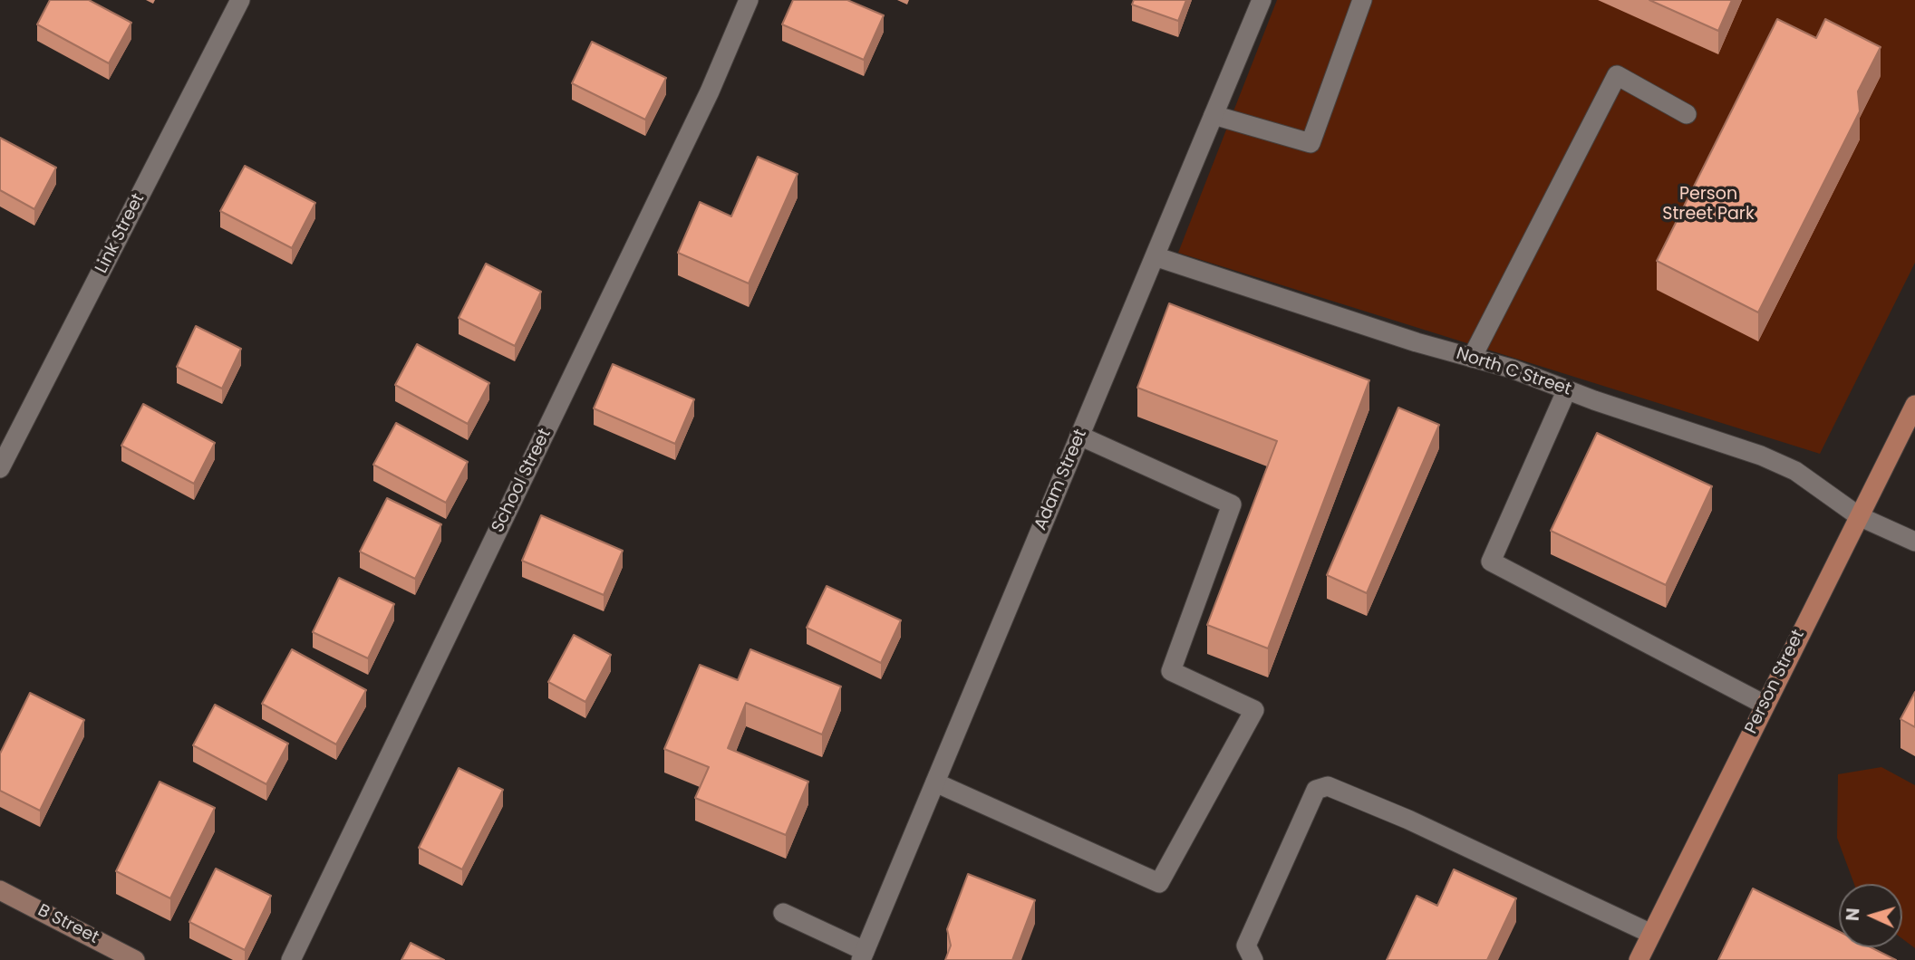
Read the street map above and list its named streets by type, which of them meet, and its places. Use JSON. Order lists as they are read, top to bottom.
{
  "streets": {
    "main road": ["Person Street", "B Street"],
    "street": [
      "Link Street",
      "North C Street",
      "Adam Street",
      "School Street"
    ]
  },
  "crossings": [
    ["North C Street", "Adam Street"],
    ["North C Street", "Person Street"]
  ],
  "parks": ["Person Street Park"],
  "north": "left"
}
